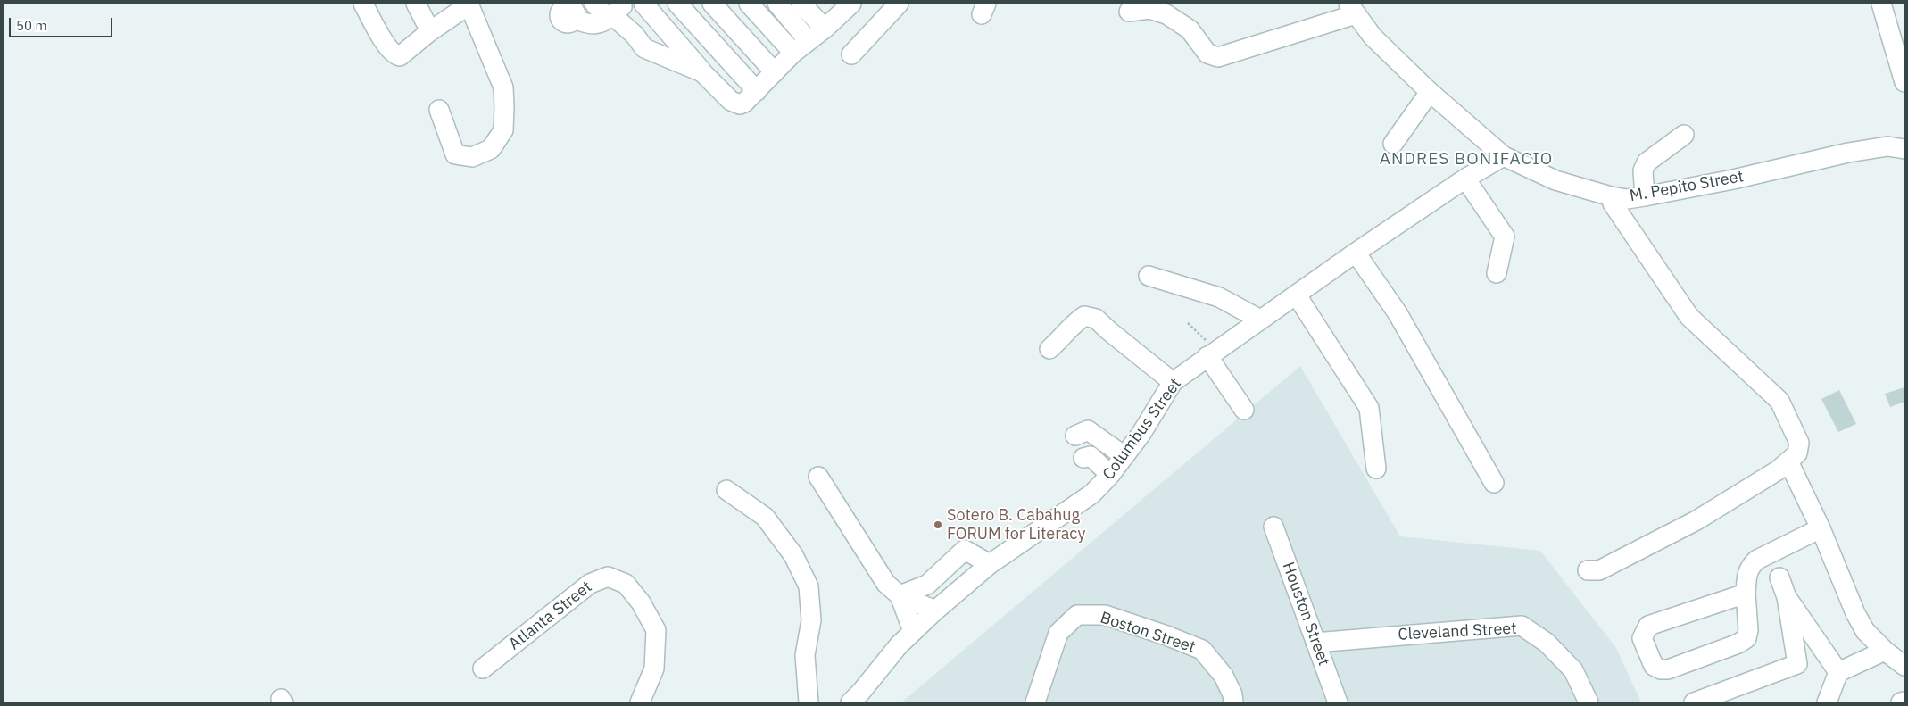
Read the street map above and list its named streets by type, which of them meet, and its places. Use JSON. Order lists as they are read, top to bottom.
{
  "streets": {
    "street": [
      "M. Pepito Street",
      "Columbus Street",
      "Houston Street",
      "Atlanta Street",
      "Cleveland Street",
      "Boston Street"
    ]
  },
  "crossings": [
    ["M. Pepito Street", "Columbus Street"],
    ["Houston Street", "Cleveland Street"]
  ],
  "districts": ["ANDRES BONIFACIO"],
  "places": ["Sotero B. Cabahug FORUM for Literacy"],
  "scale_bar": "50 m"
}
